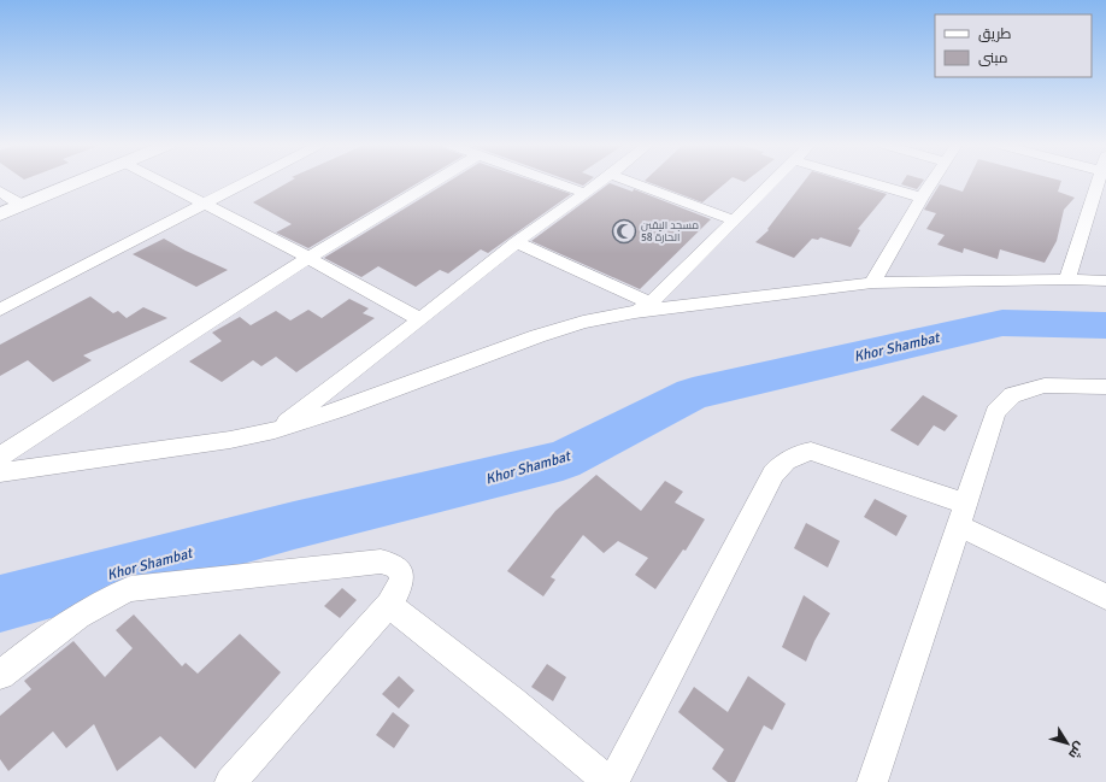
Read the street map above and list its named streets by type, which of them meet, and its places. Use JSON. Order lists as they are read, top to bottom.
{
  "water": ["Khor Shambat"],
  "places": {
    "mosque": ["مسجد اليقين الحارة 58"]
  },
  "legend": ["طريق", "مبنى"],
  "north": "bottom right"
}
